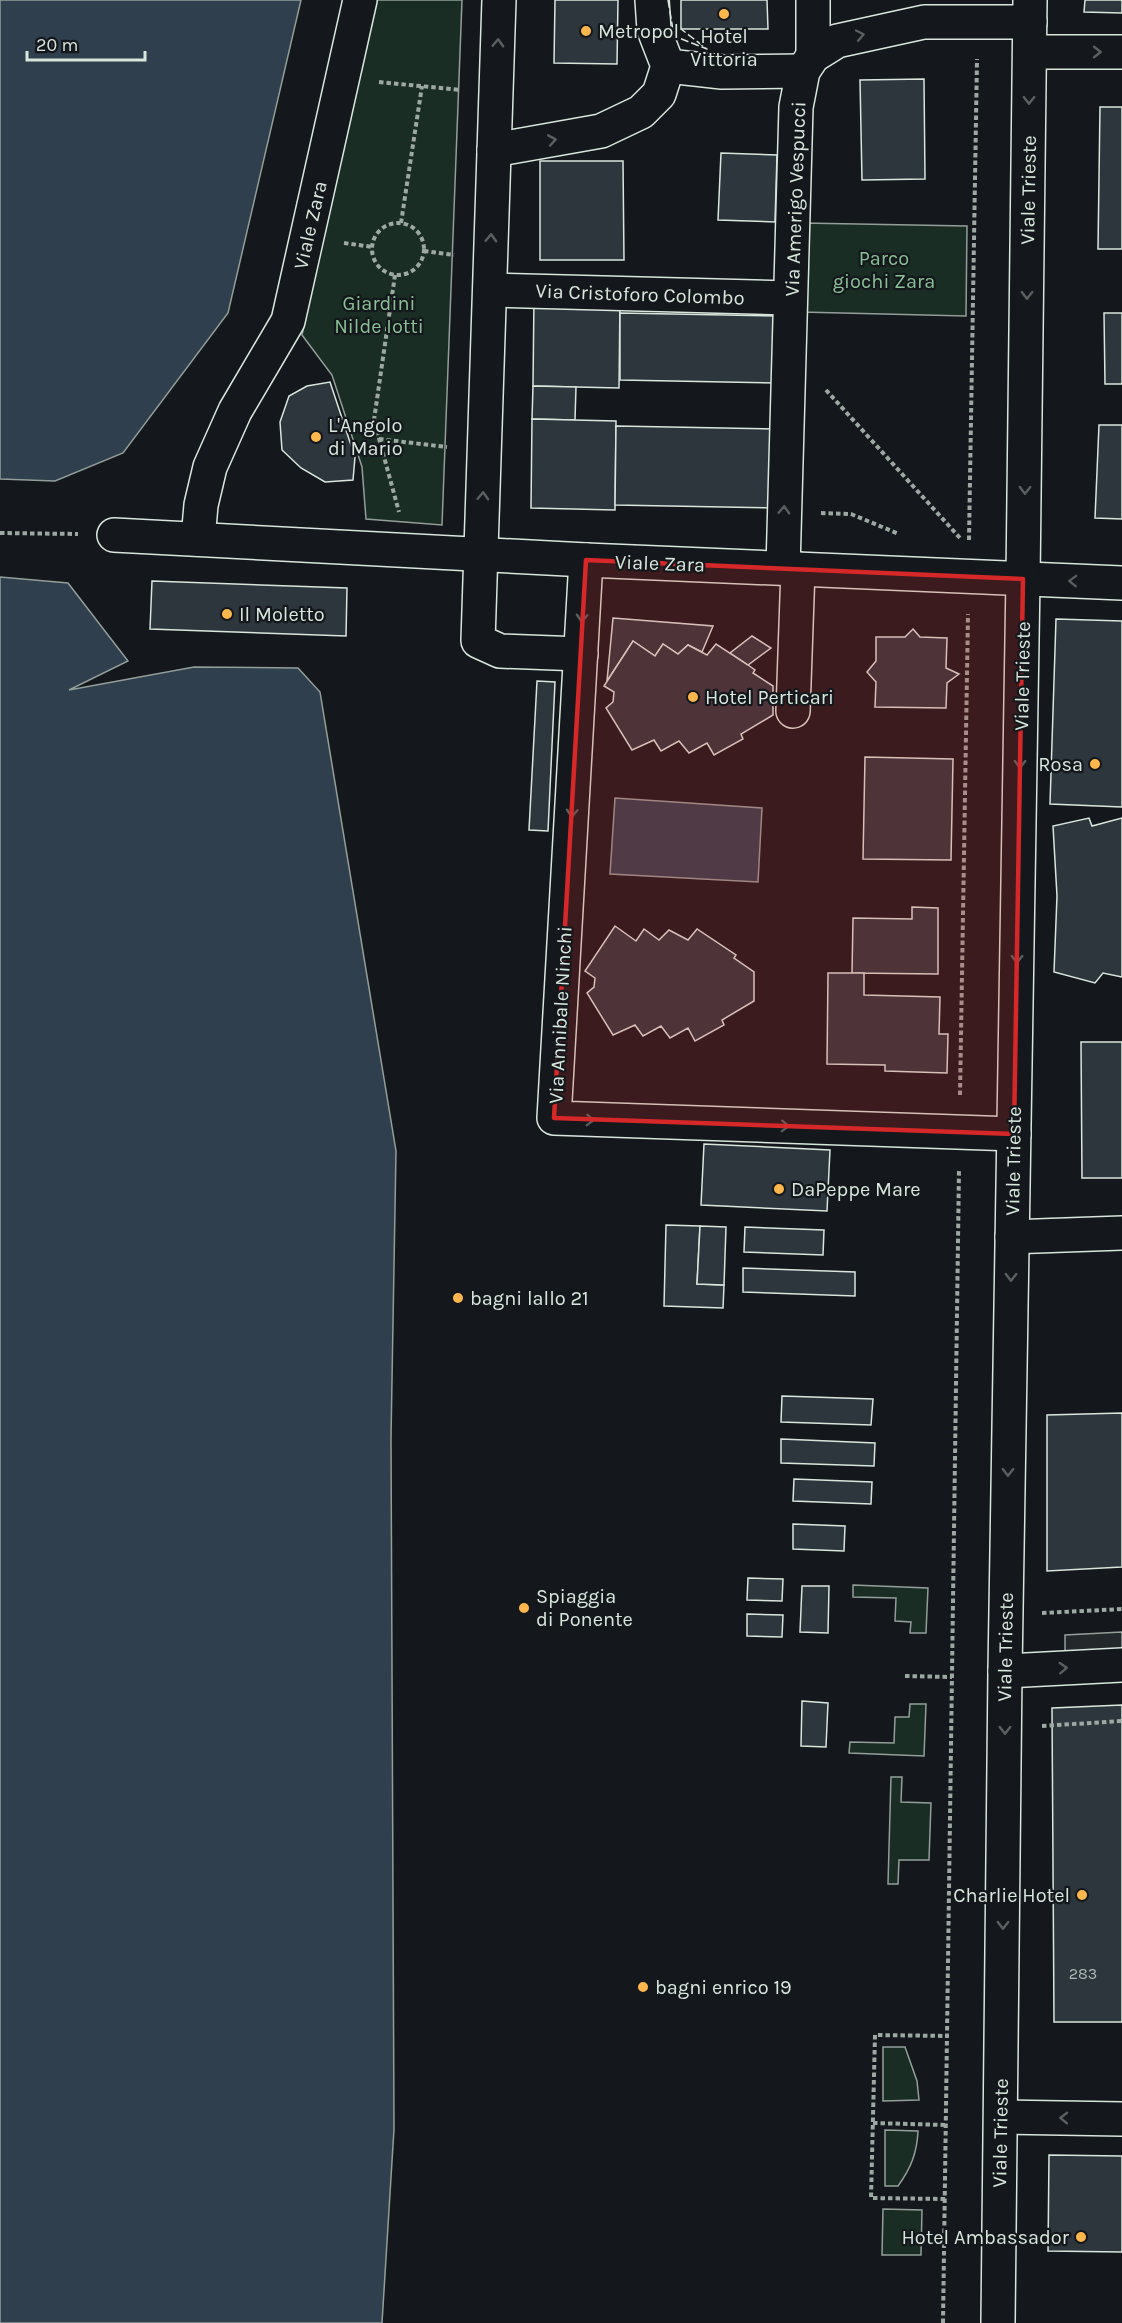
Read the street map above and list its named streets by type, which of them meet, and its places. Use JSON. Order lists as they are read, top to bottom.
{
  "streets": {
    "street": [
      "Viale Trieste",
      "Via Amerigo Vespucci",
      "Viale Zara",
      "Via Cristoforo Colombo",
      "Via Annibale Ninchi"
    ]
  },
  "crossings": [
    ["Viale Trieste", "Viale Zara"],
    ["Viale Trieste", "Via Annibale Ninchi"],
    ["Via Amerigo Vespucci", "Viale Zara"],
    ["Via Amerigo Vespucci", "Via Cristoforo Colombo"],
    ["Viale Zara", "Via Annibale Ninchi"]
  ],
  "one_way": ["Viale Trieste"],
  "parks": ["Parco giochi Zara", "Giardini Nilde Iotti"],
  "places": [
    "Hotel Vittoria",
    "Metropol",
    "L'Angolo di Mario",
    "Il Moletto",
    "Hotel Perticari",
    "Rosa",
    "DaPeppe Mare",
    "bagni lallo 21",
    "Spiaggia di Ponente",
    "Charlie Hotel",
    "bagni enrico 19",
    "Hotel Ambassador"
  ],
  "house_numbers": ["283"],
  "scale_bar": "20 m"
}
